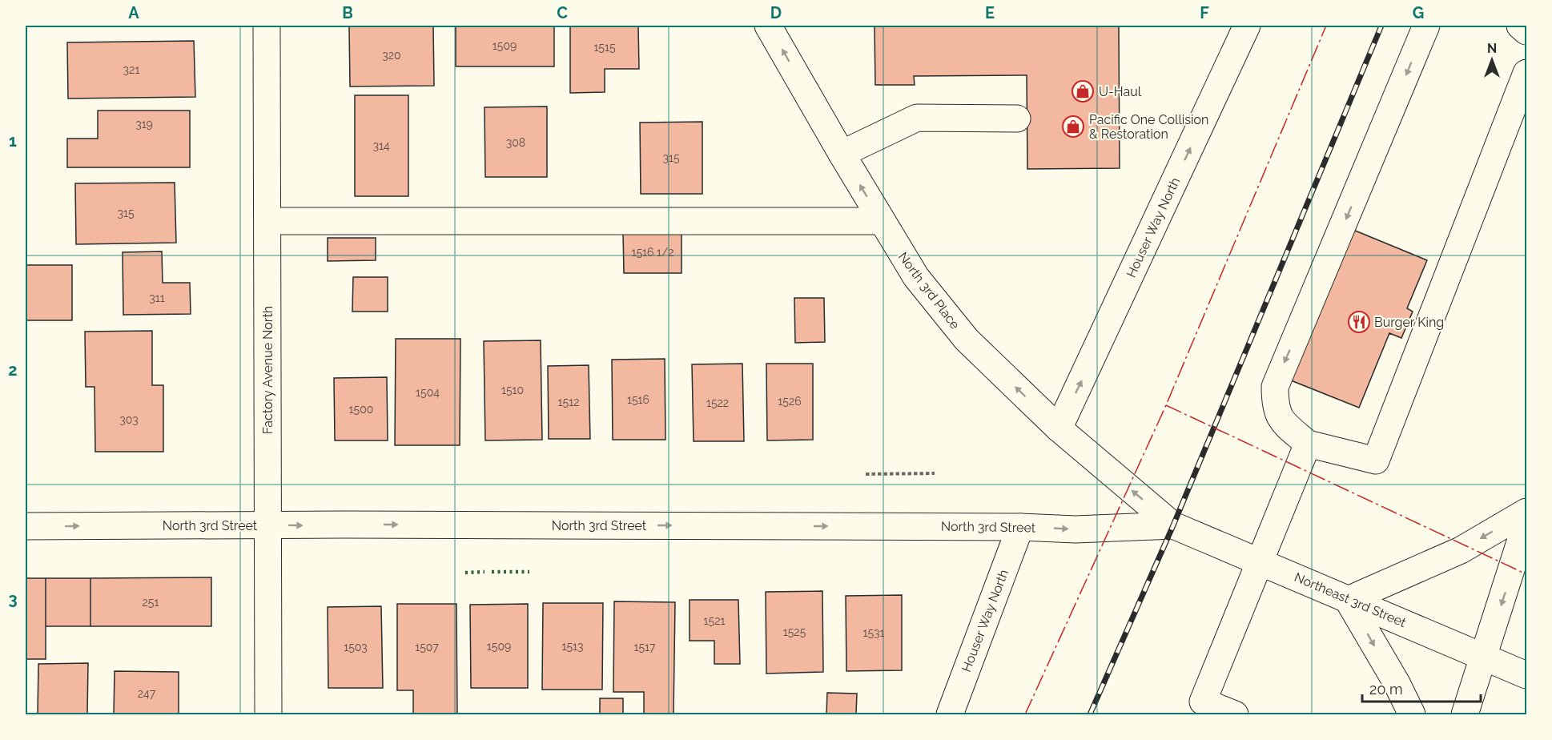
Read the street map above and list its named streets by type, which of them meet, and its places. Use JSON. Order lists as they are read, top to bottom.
{
  "streets": {
    "main road": [
      "Houser Way North",
      "North 3rd Place",
      "Factory Avenue North",
      "North 3rd Street",
      "Northeast 3rd Street"
    ]
  },
  "crossings": [
    ["Houser Way North", "North 3rd Place"],
    ["Houser Way North", "North 3rd Street"],
    ["North 3rd Place", "North 3rd Street"],
    ["North 3rd Place", "Northeast 3rd Street"],
    ["Factory Avenue North", "North 3rd Street"],
    ["North 3rd Street", "Northeast 3rd Street"]
  ],
  "one_way": ["North 3rd Place", "North 3rd Street"],
  "places": {
    "shop": ["U-Haul", "Pacific One Collision & Restoration"],
    "restaurant": ["Burger King"]
  },
  "house_numbers": [
    "1509",
    "1515",
    "320",
    "321",
    "319",
    "308",
    "314",
    "315",
    "315",
    "1516 1/2",
    "311",
    "1510",
    "1504",
    "1516",
    "1526",
    "1512",
    "1522",
    "1500",
    "303",
    "251",
    "1521",
    "1525",
    "1531",
    "1509",
    "1513",
    "1503",
    "1507",
    "1517",
    "247"
  ],
  "scale_bar": "20 m",
  "north": "top",
  "grid": {
    "columns": [
      "A",
      "B",
      "C",
      "D",
      "E",
      "F",
      "G"
    ],
    "rows": ["1", "2", "3"]
  }
}
